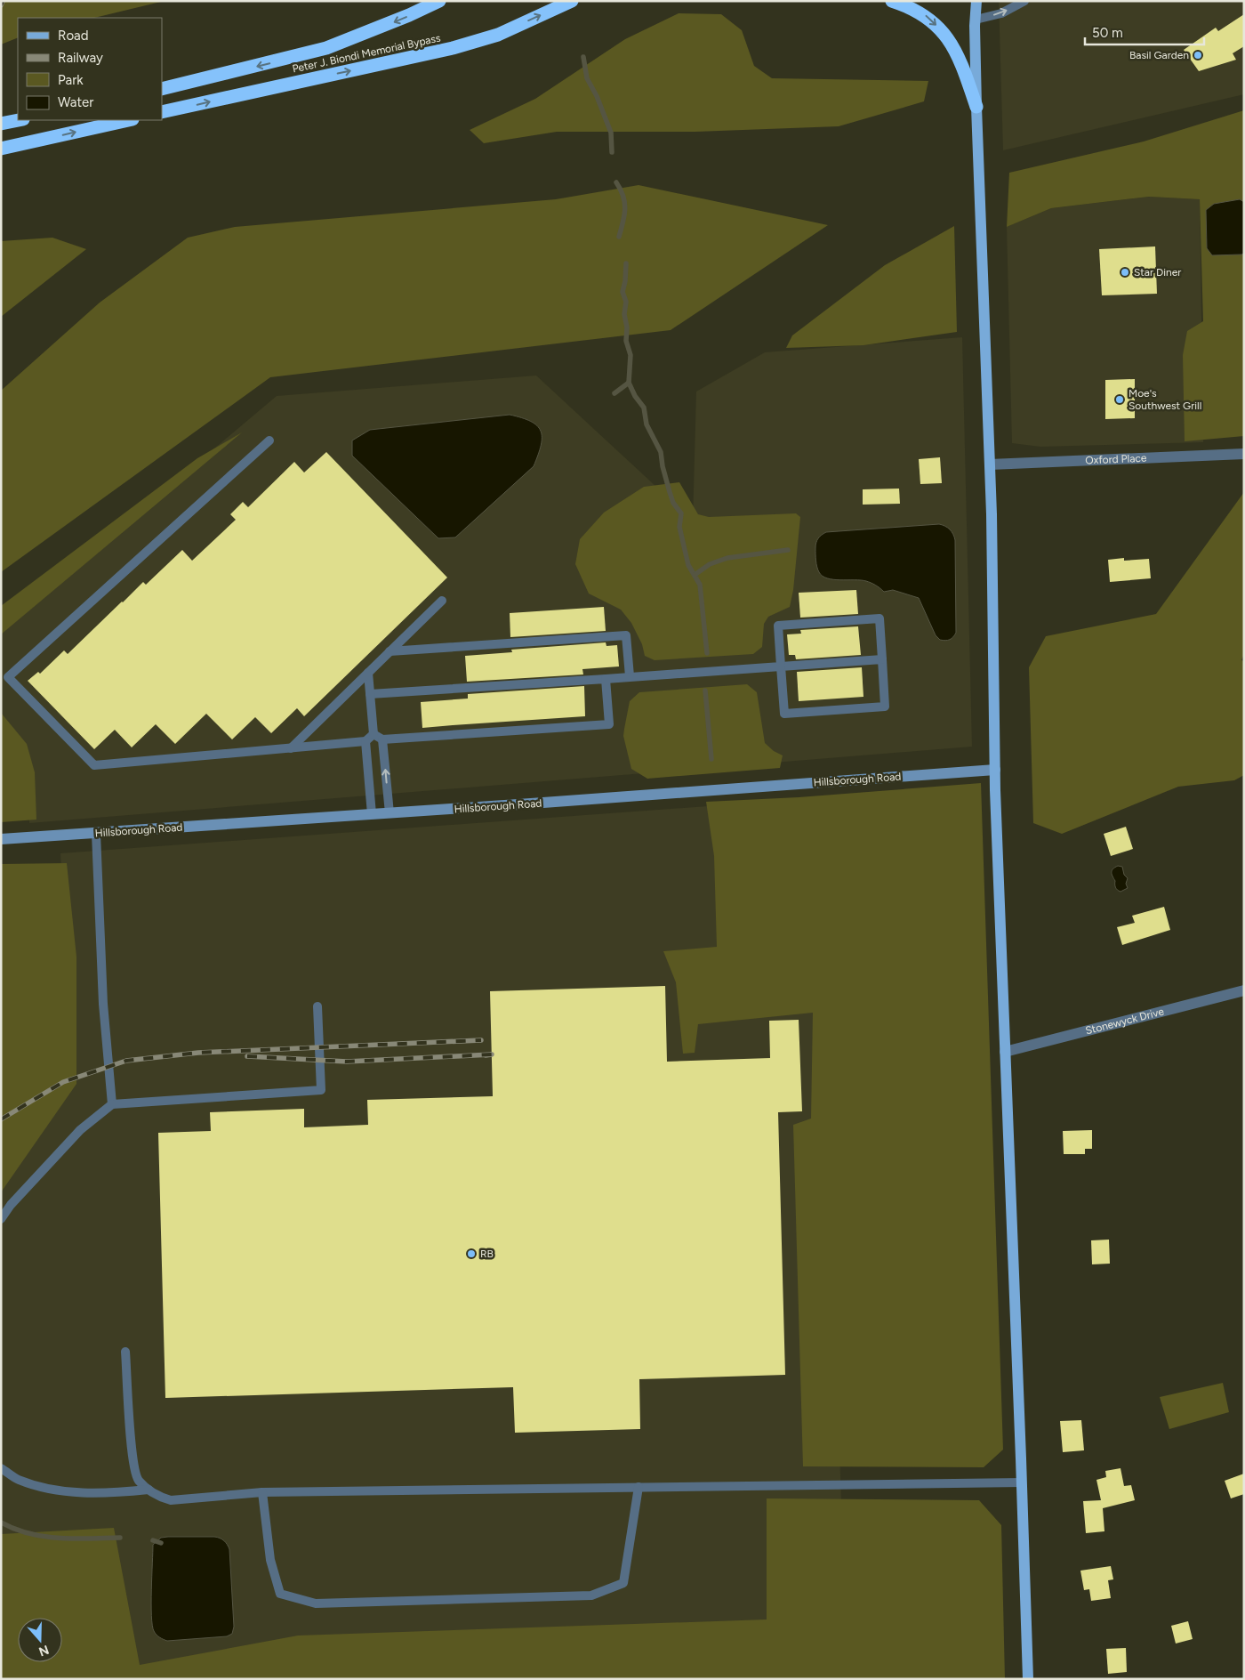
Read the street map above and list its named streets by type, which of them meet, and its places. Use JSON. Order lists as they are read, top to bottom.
{
  "streets": {
    "highway": ["Peter J. Biondi Memorial Bypass"],
    "street": ["Oxford Place", "Hillsborough Road", "Stonewyck Drive"]
  },
  "places": [
    "Basil Garden",
    "Star Diner",
    "Moe's Southwest Grill",
    "RB"
  ],
  "legend": [
    "Road",
    "Railway",
    "Park",
    "Water"
  ],
  "scale_bar": "50 m",
  "north": "bottom"
}
